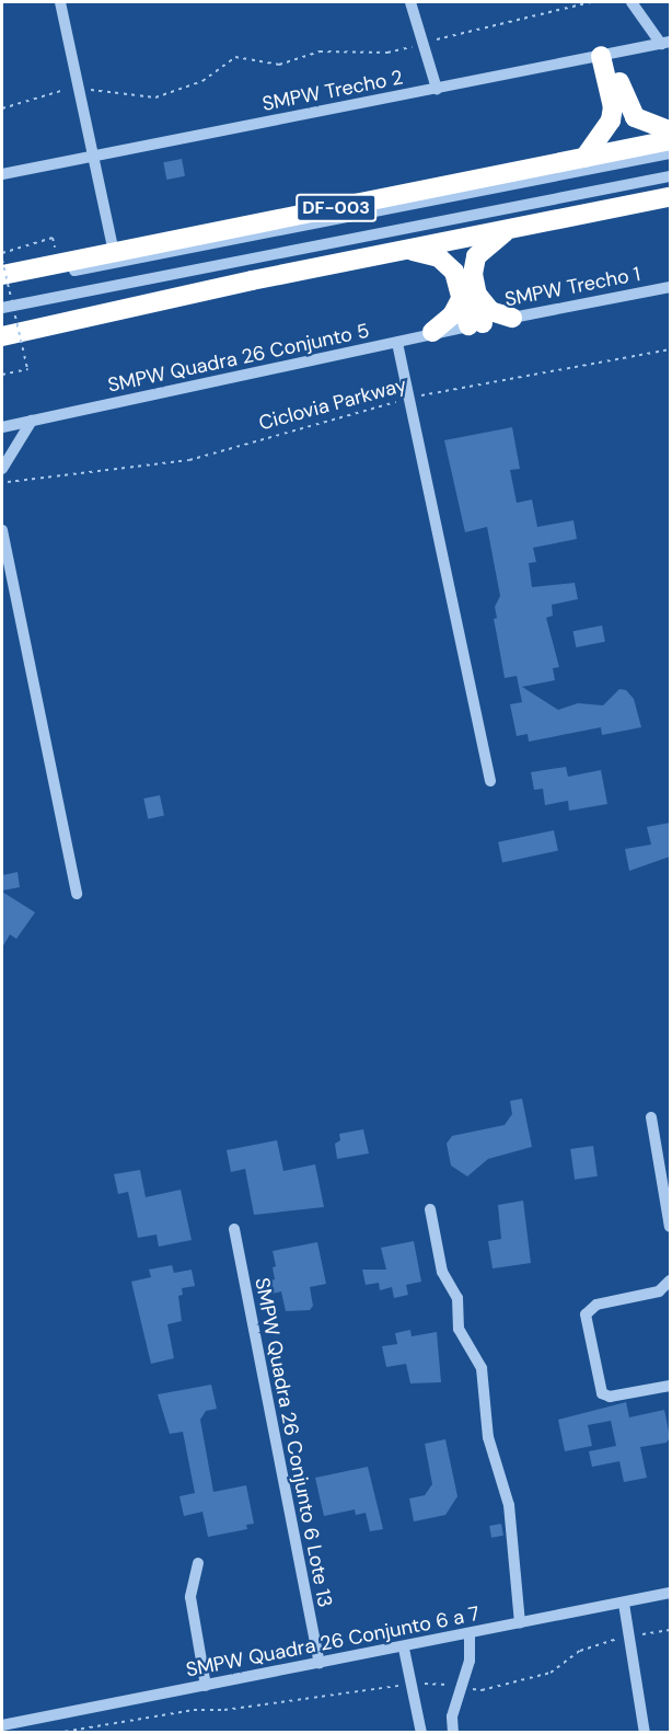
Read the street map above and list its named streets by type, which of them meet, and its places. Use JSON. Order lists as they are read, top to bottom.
{
  "streets": {
    "highway": ["DF-003"],
    "street": [
      "SMPW Trecho 2",
      "SMPW Trecho 1",
      "SMPW Quadra 26 Conjunto 5",
      "SMPW Quadra 26 Conjunto 6 Lote 13",
      "SMPW Quadra 26 Conjunto 6 a 7"
    ],
    "path": ["Ciclovia Parkway"]
  },
  "crossings": [
    ["SMPW Trecho 1", "SMPW Quadra 26 Conjunto 5"],
    ["SMPW Quadra 26 Conjunto 6 Lote 13", "SMPW Quadra 26 Conjunto 6 a 7"]
  ]
}
